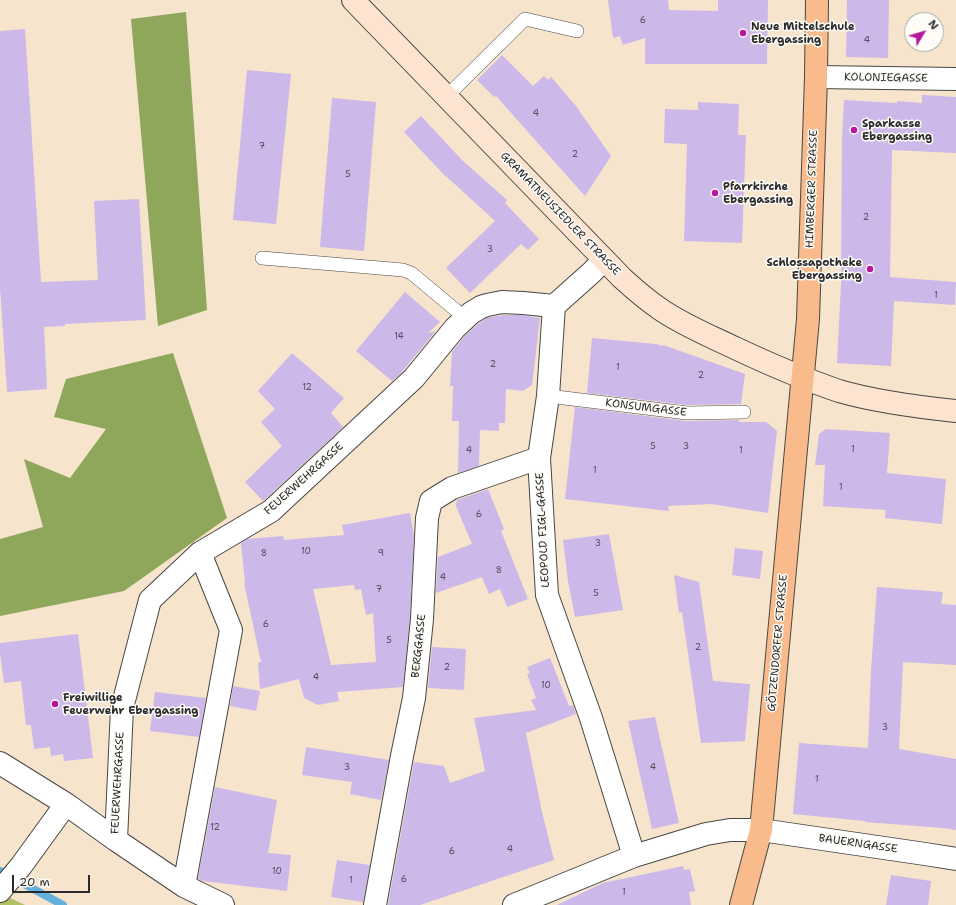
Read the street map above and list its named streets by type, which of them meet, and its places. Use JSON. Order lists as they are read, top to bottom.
{
  "streets": {
    "main road": ["HIMBERGER STRASSE", "GRAMATNEUSIEDLER STRASSE", "GÖTZENDORFER STRASSE"],
    "street": [
      "KOLONIEGASSE",
      "FEUERWEHRGASSE",
      "LEOPOLD FIGL-GASSE",
      "BERGGASSE",
      "BAUERNGASSE"
    ],
    "lane": ["KONSUMGASSE"]
  },
  "crossings": [
    ["KOLONIEGASSE", "HIMBERGER STRASSE"],
    ["HIMBERGER STRASSE", "GRAMATNEUSIEDLER STRASSE"],
    ["HIMBERGER STRASSE", "GÖTZENDORFER STRASSE"],
    ["GRAMATNEUSIEDLER STRASSE", "GÖTZENDORFER STRASSE"],
    ["KONSUMGASSE", "LEOPOLD FIGL-GASSE"],
    ["FEUERWEHRGASSE", "LEOPOLD FIGL-GASSE"],
    ["LEOPOLD FIGL-GASSE", "BERGGASSE"],
    ["LEOPOLD FIGL-GASSE", "BAUERNGASSE"],
    ["GÖTZENDORFER STRASSE", "BAUERNGASSE"]
  ],
  "places": [
    "Neue Mittelschule Ebergassing",
    "Sparkasse Ebergassing",
    "Pfarrkirche Ebergassing",
    "Schlossapotheke Ebergassing",
    "Freiwillige Feuerwehr Ebergassing"
  ],
  "house_numbers": [
    "6",
    "4",
    "4",
    "7",
    "2",
    "5",
    "2",
    "3",
    "1",
    "14",
    "2",
    "1",
    "2",
    "12",
    "5",
    "3",
    "1",
    "4",
    "1",
    "1",
    "1",
    "6",
    "3",
    "10",
    "8",
    "9",
    "8",
    "4",
    "7",
    "5",
    "6",
    "5",
    "2",
    "2",
    "4",
    "10",
    "3",
    "3",
    "4",
    "1",
    "12",
    "4",
    "6",
    "10",
    "6",
    "1",
    "1"
  ],
  "scale_bar": "20 m",
  "north": "top right"
}
